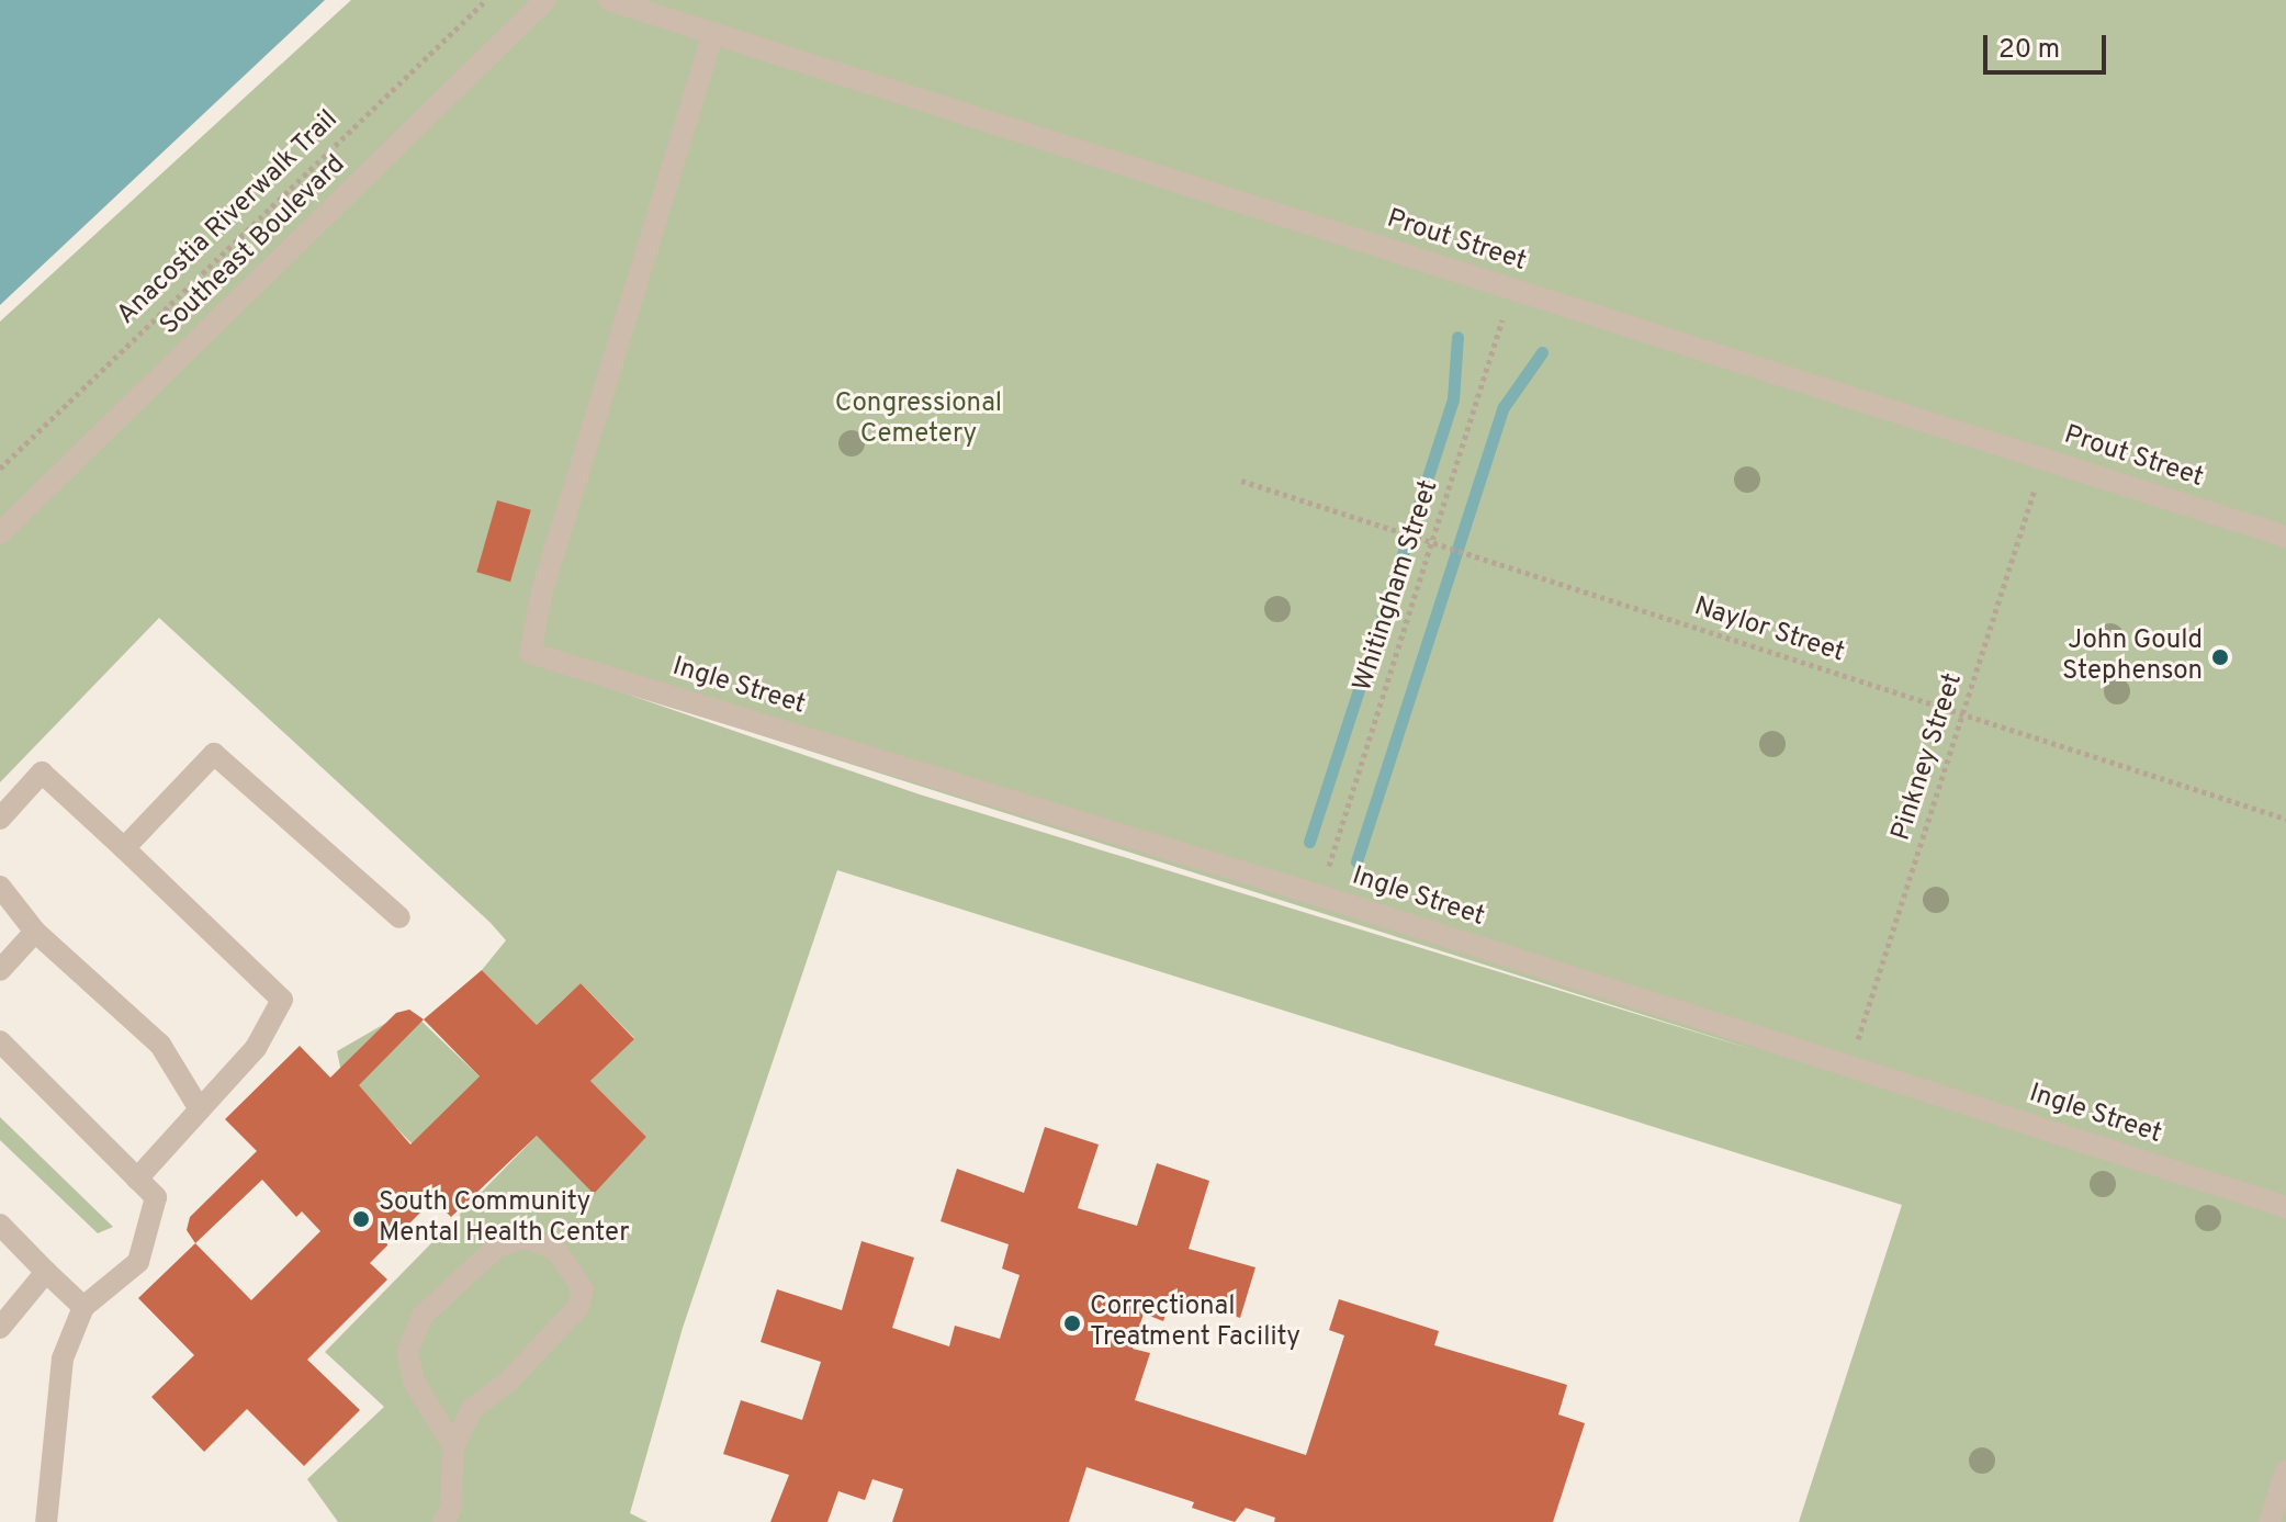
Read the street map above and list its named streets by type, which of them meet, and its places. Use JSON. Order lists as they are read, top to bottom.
{
  "streets": {
    "street": ["Prout Street", "Southeast Boulevard", "Ingle Street"],
    "path": [
      "Anacostia Riverwalk Trail",
      "Whitingham Street",
      "Naylor Street",
      "Pinkney Street"
    ]
  },
  "crossings": [
    ["Prout Street", "Whitingham Street"],
    ["Prout Street", "Ingle Street"],
    ["Prout Street", "Pinkney Street"],
    ["Whitingham Street", "Naylor Street"],
    ["Whitingham Street", "Ingle Street"],
    ["Naylor Street", "Pinkney Street"],
    ["Ingle Street", "Pinkney Street"]
  ],
  "parks": ["Congressional Cemetery"],
  "places": ["John Gould Stephenson", "South Community Mental Health Center", "Correctional Treatment Facility"],
  "scale_bar": "20 m"
}
